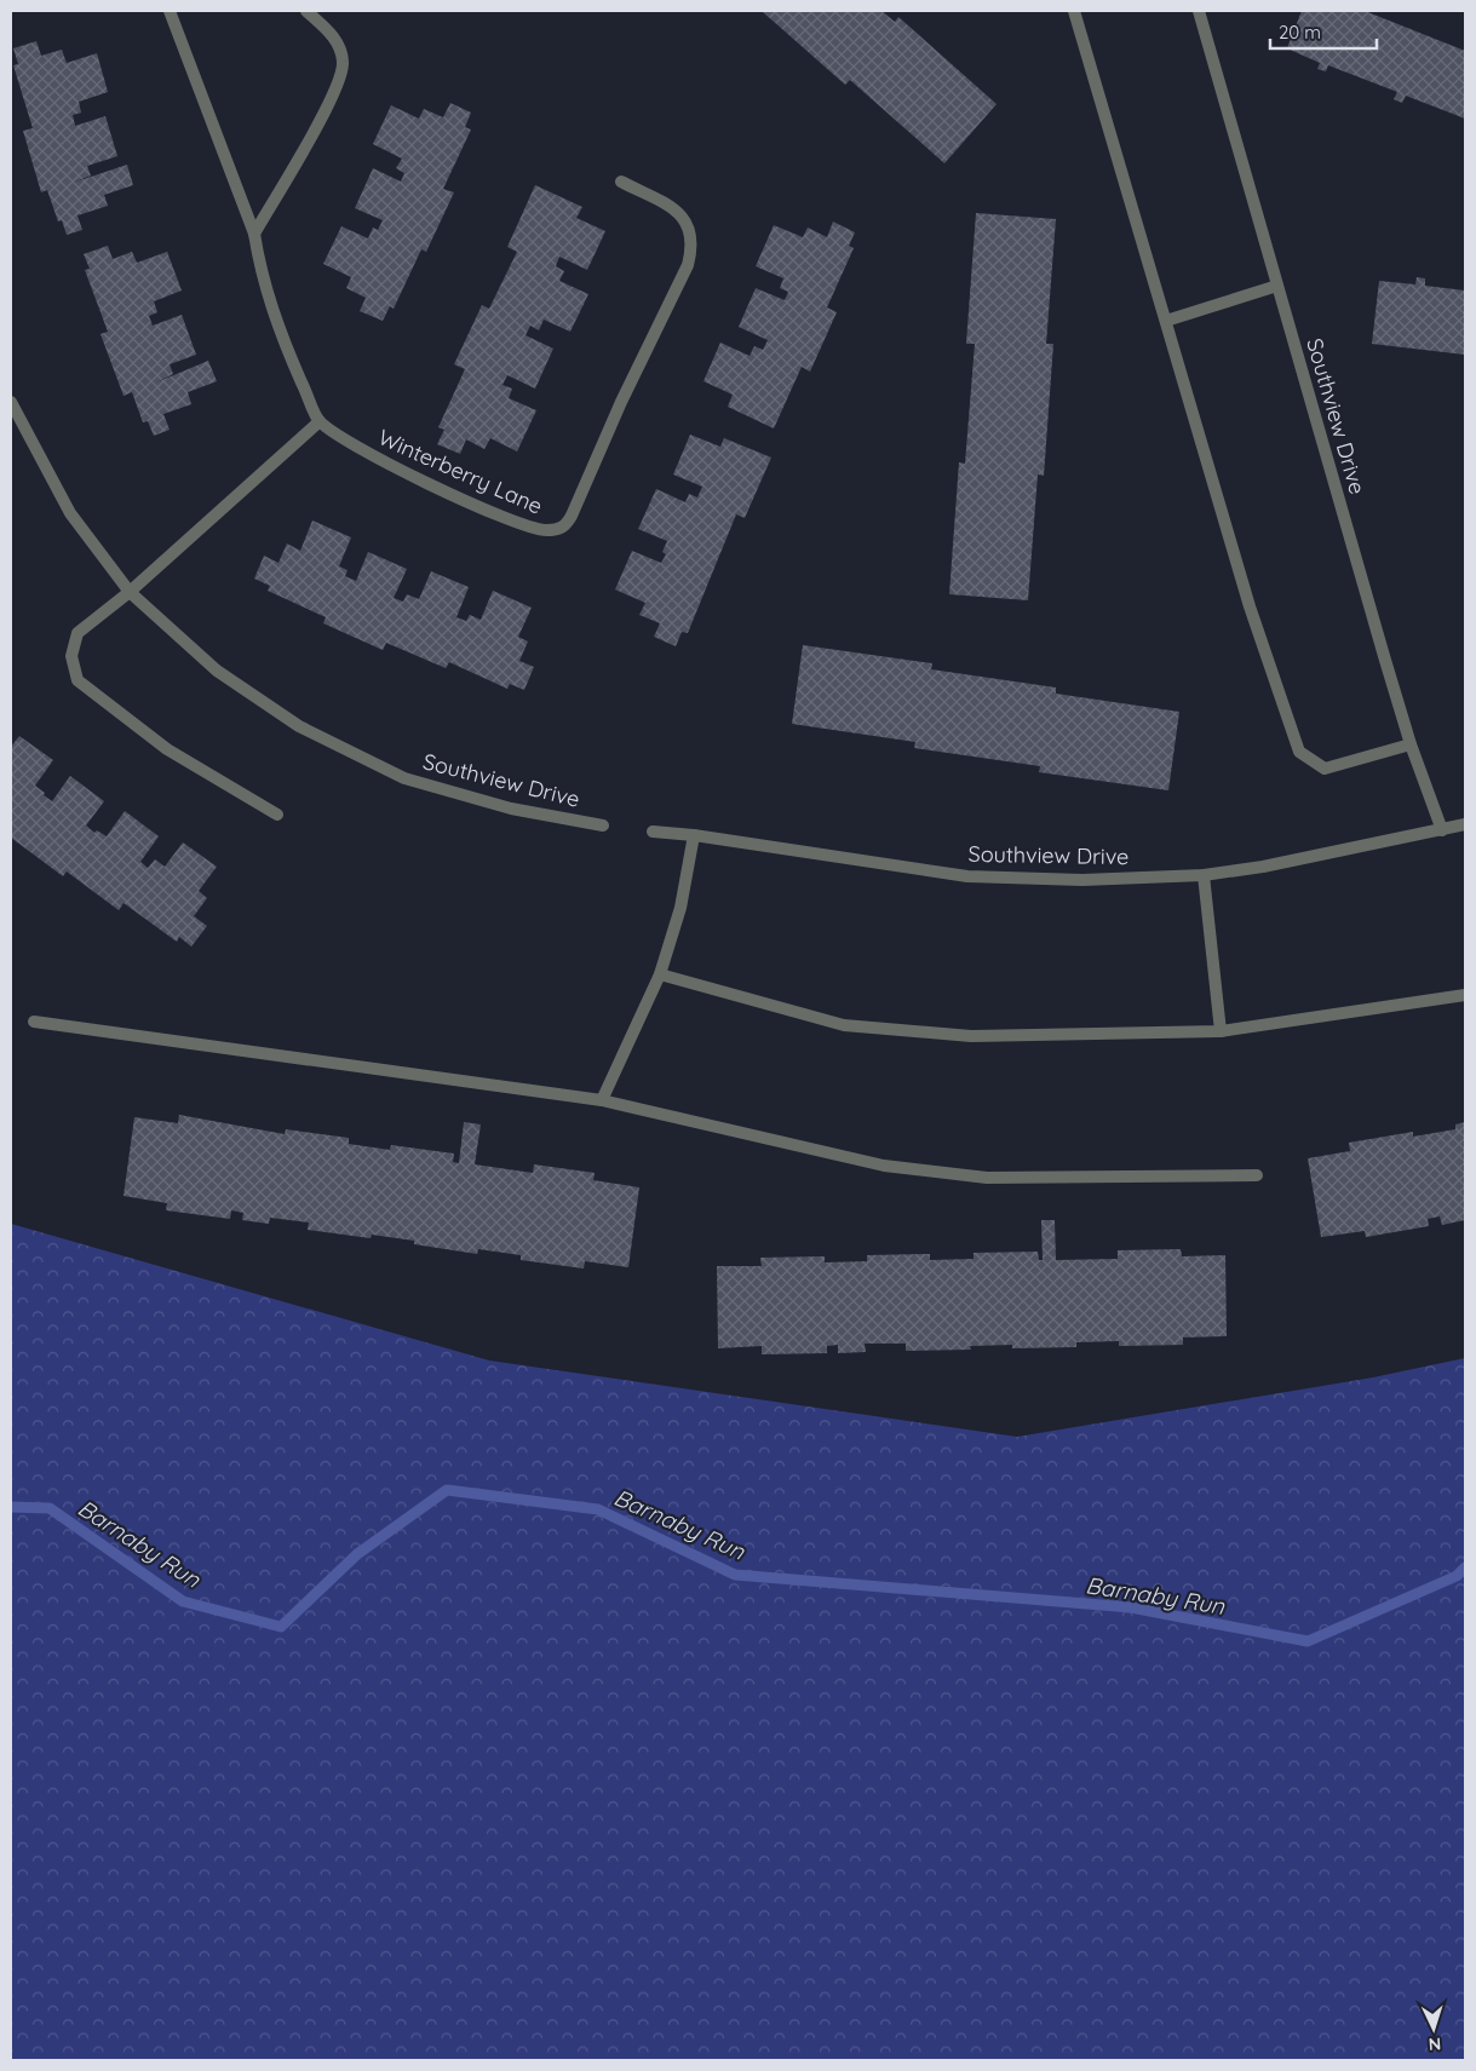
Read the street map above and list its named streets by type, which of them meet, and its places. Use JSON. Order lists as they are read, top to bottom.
{
  "streets": {
    "street": ["Southview Drive", "Winterberry Lane"]
  },
  "water": ["Barnaby Run"],
  "scale_bar": "20 m",
  "north": "bottom"
}
